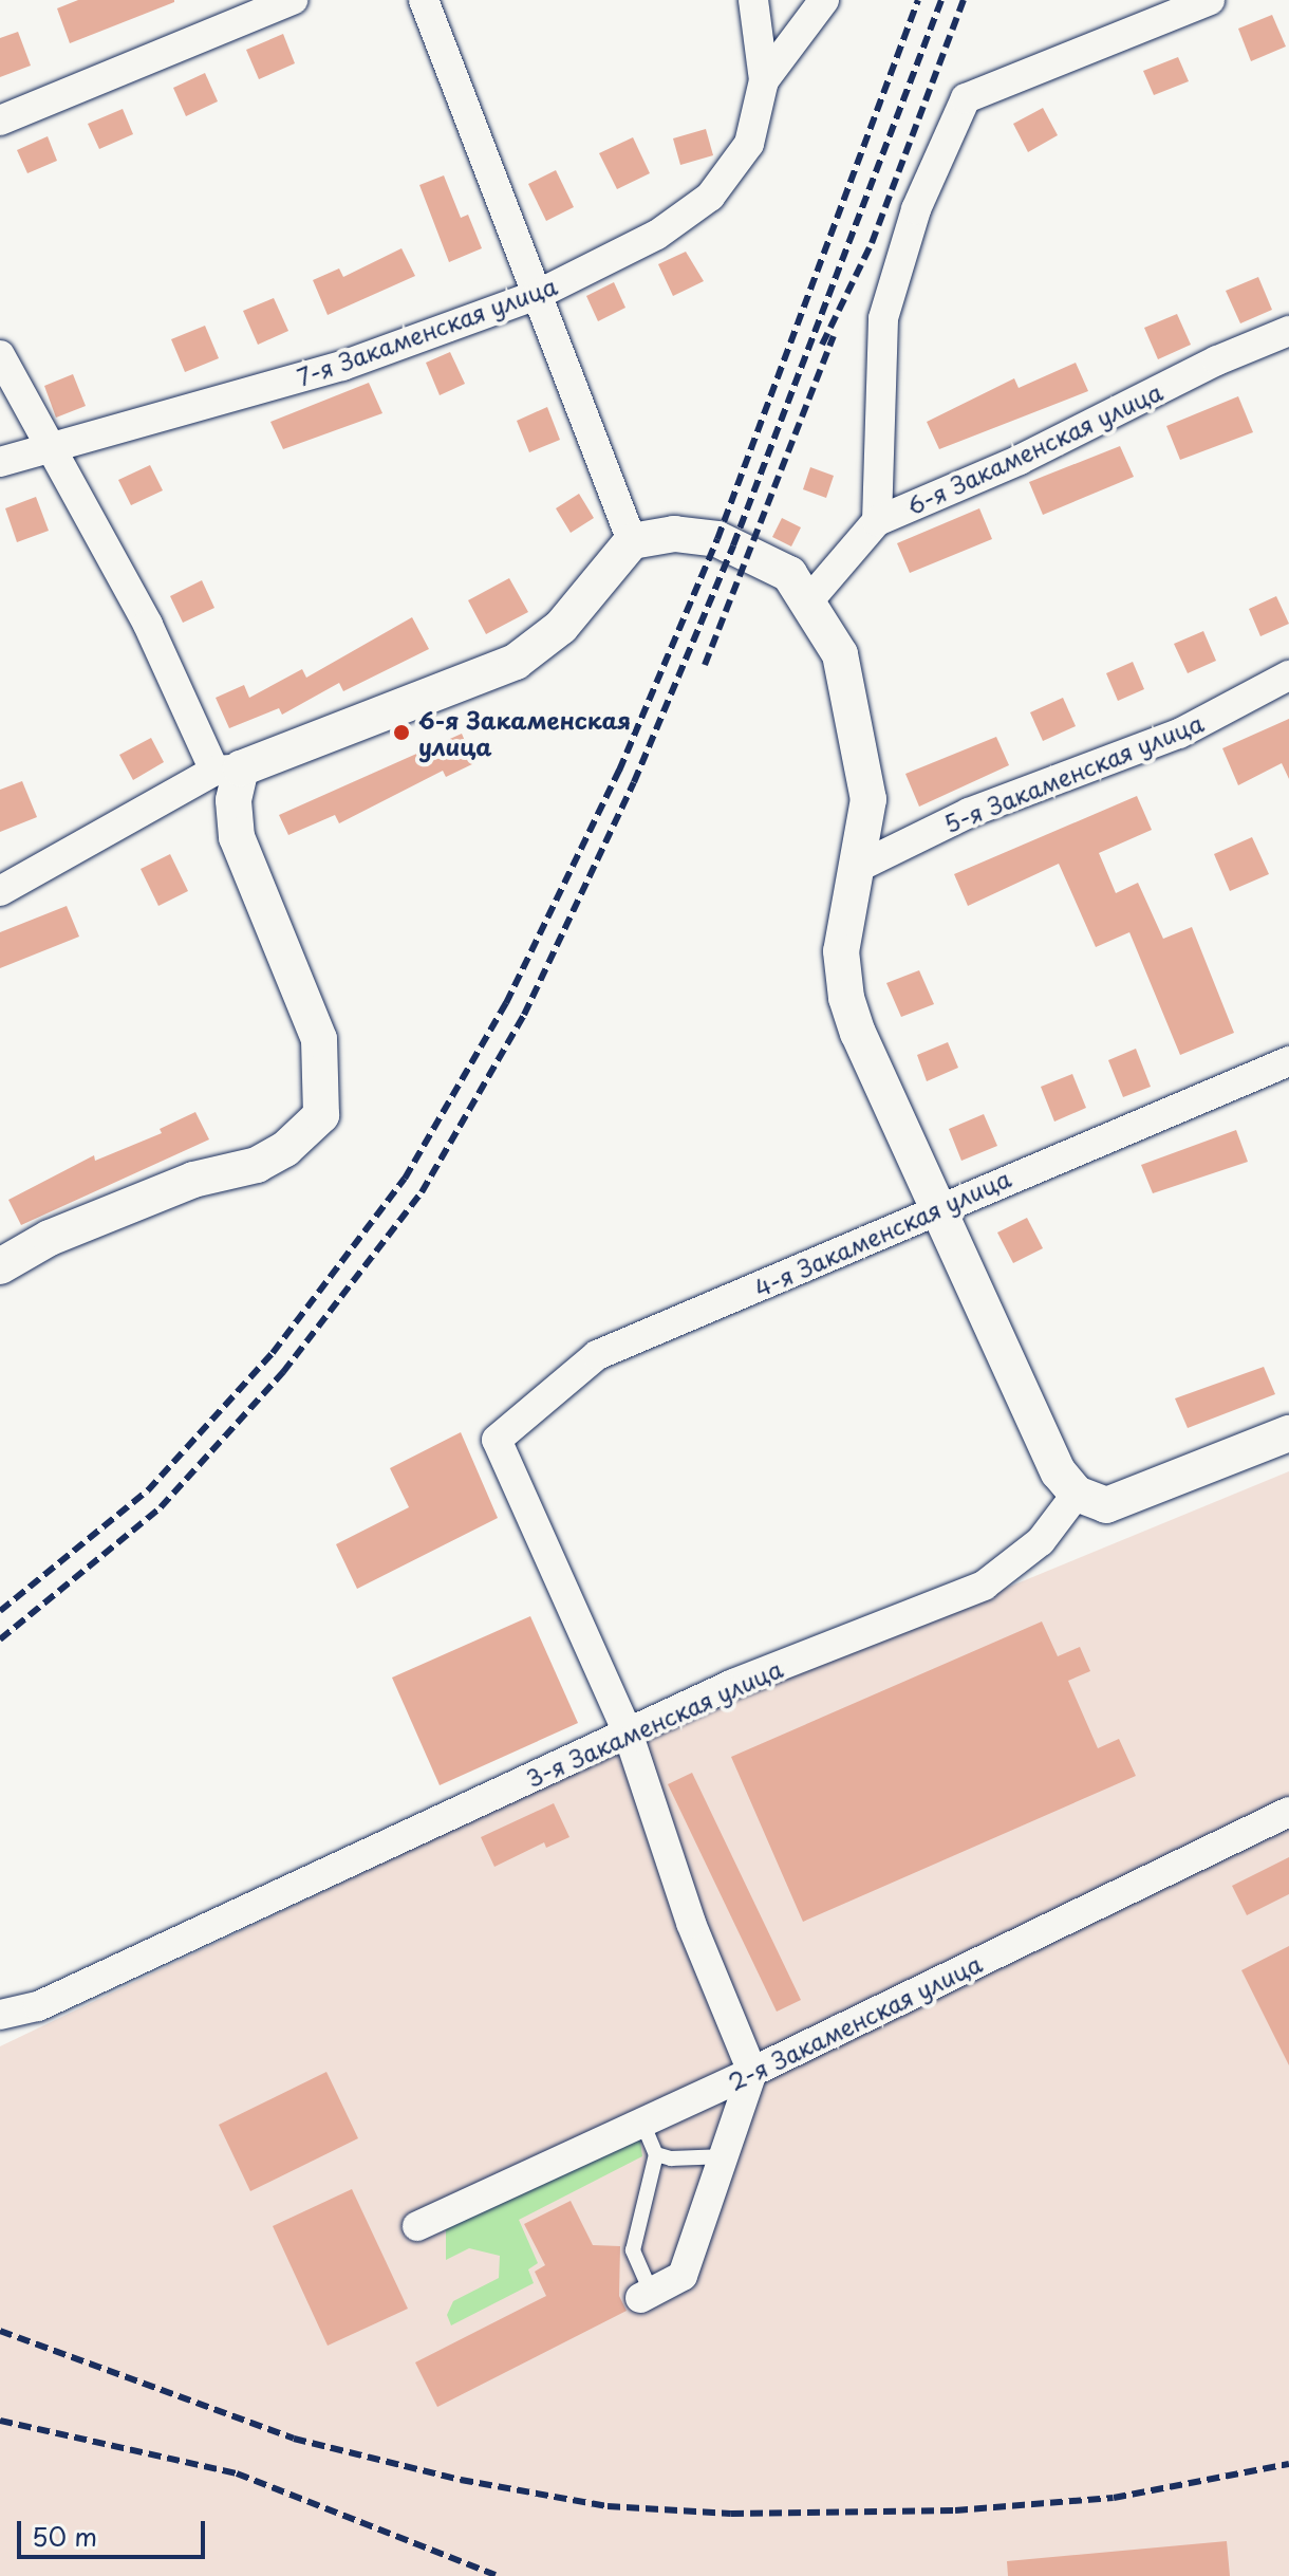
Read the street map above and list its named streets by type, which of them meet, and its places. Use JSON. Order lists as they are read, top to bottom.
{
  "streets": {
    "street": [
      "7-я Закаменская улица",
      "6-я Закаменская улица",
      "5-я Закаменская улица",
      "4-я Закаменская улица",
      "3-я Закаменская улица",
      "2-я Закаменская улица"
    ]
  },
  "crossings": [
    ["4-я Закаменская улица", "3-я Закаменская улица"]
  ],
  "places": ["6-я Закаменская улица"],
  "scale_bar": "50 m"
}
